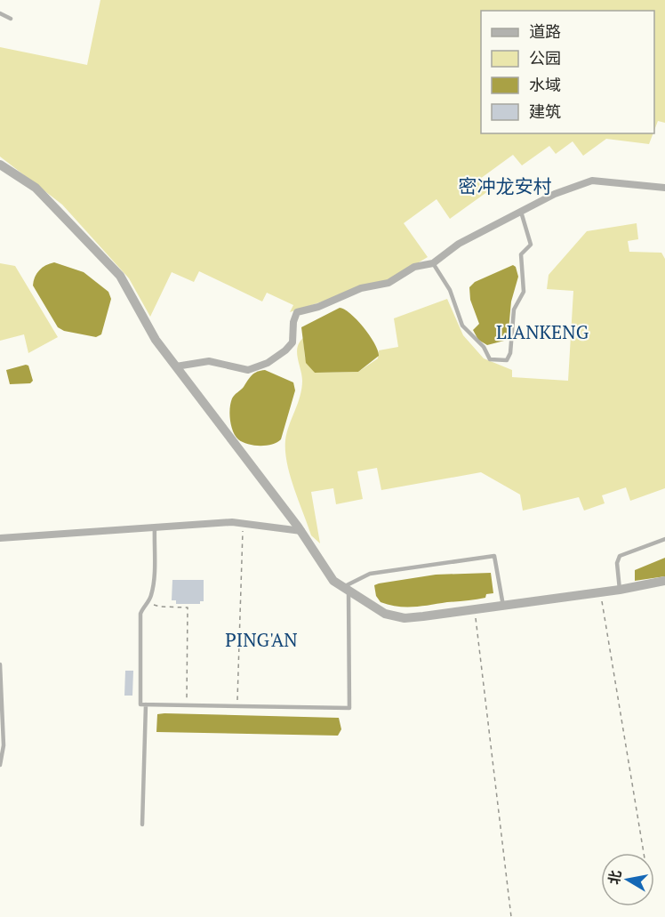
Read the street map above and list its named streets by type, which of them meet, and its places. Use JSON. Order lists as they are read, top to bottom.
{
  "districts": ["密冲龙安村", "LIANKENG", "PING'AN"],
  "legend": [
    "道路",
    "公园",
    "水域",
    "建筑"
  ],
  "north": "left"
}
